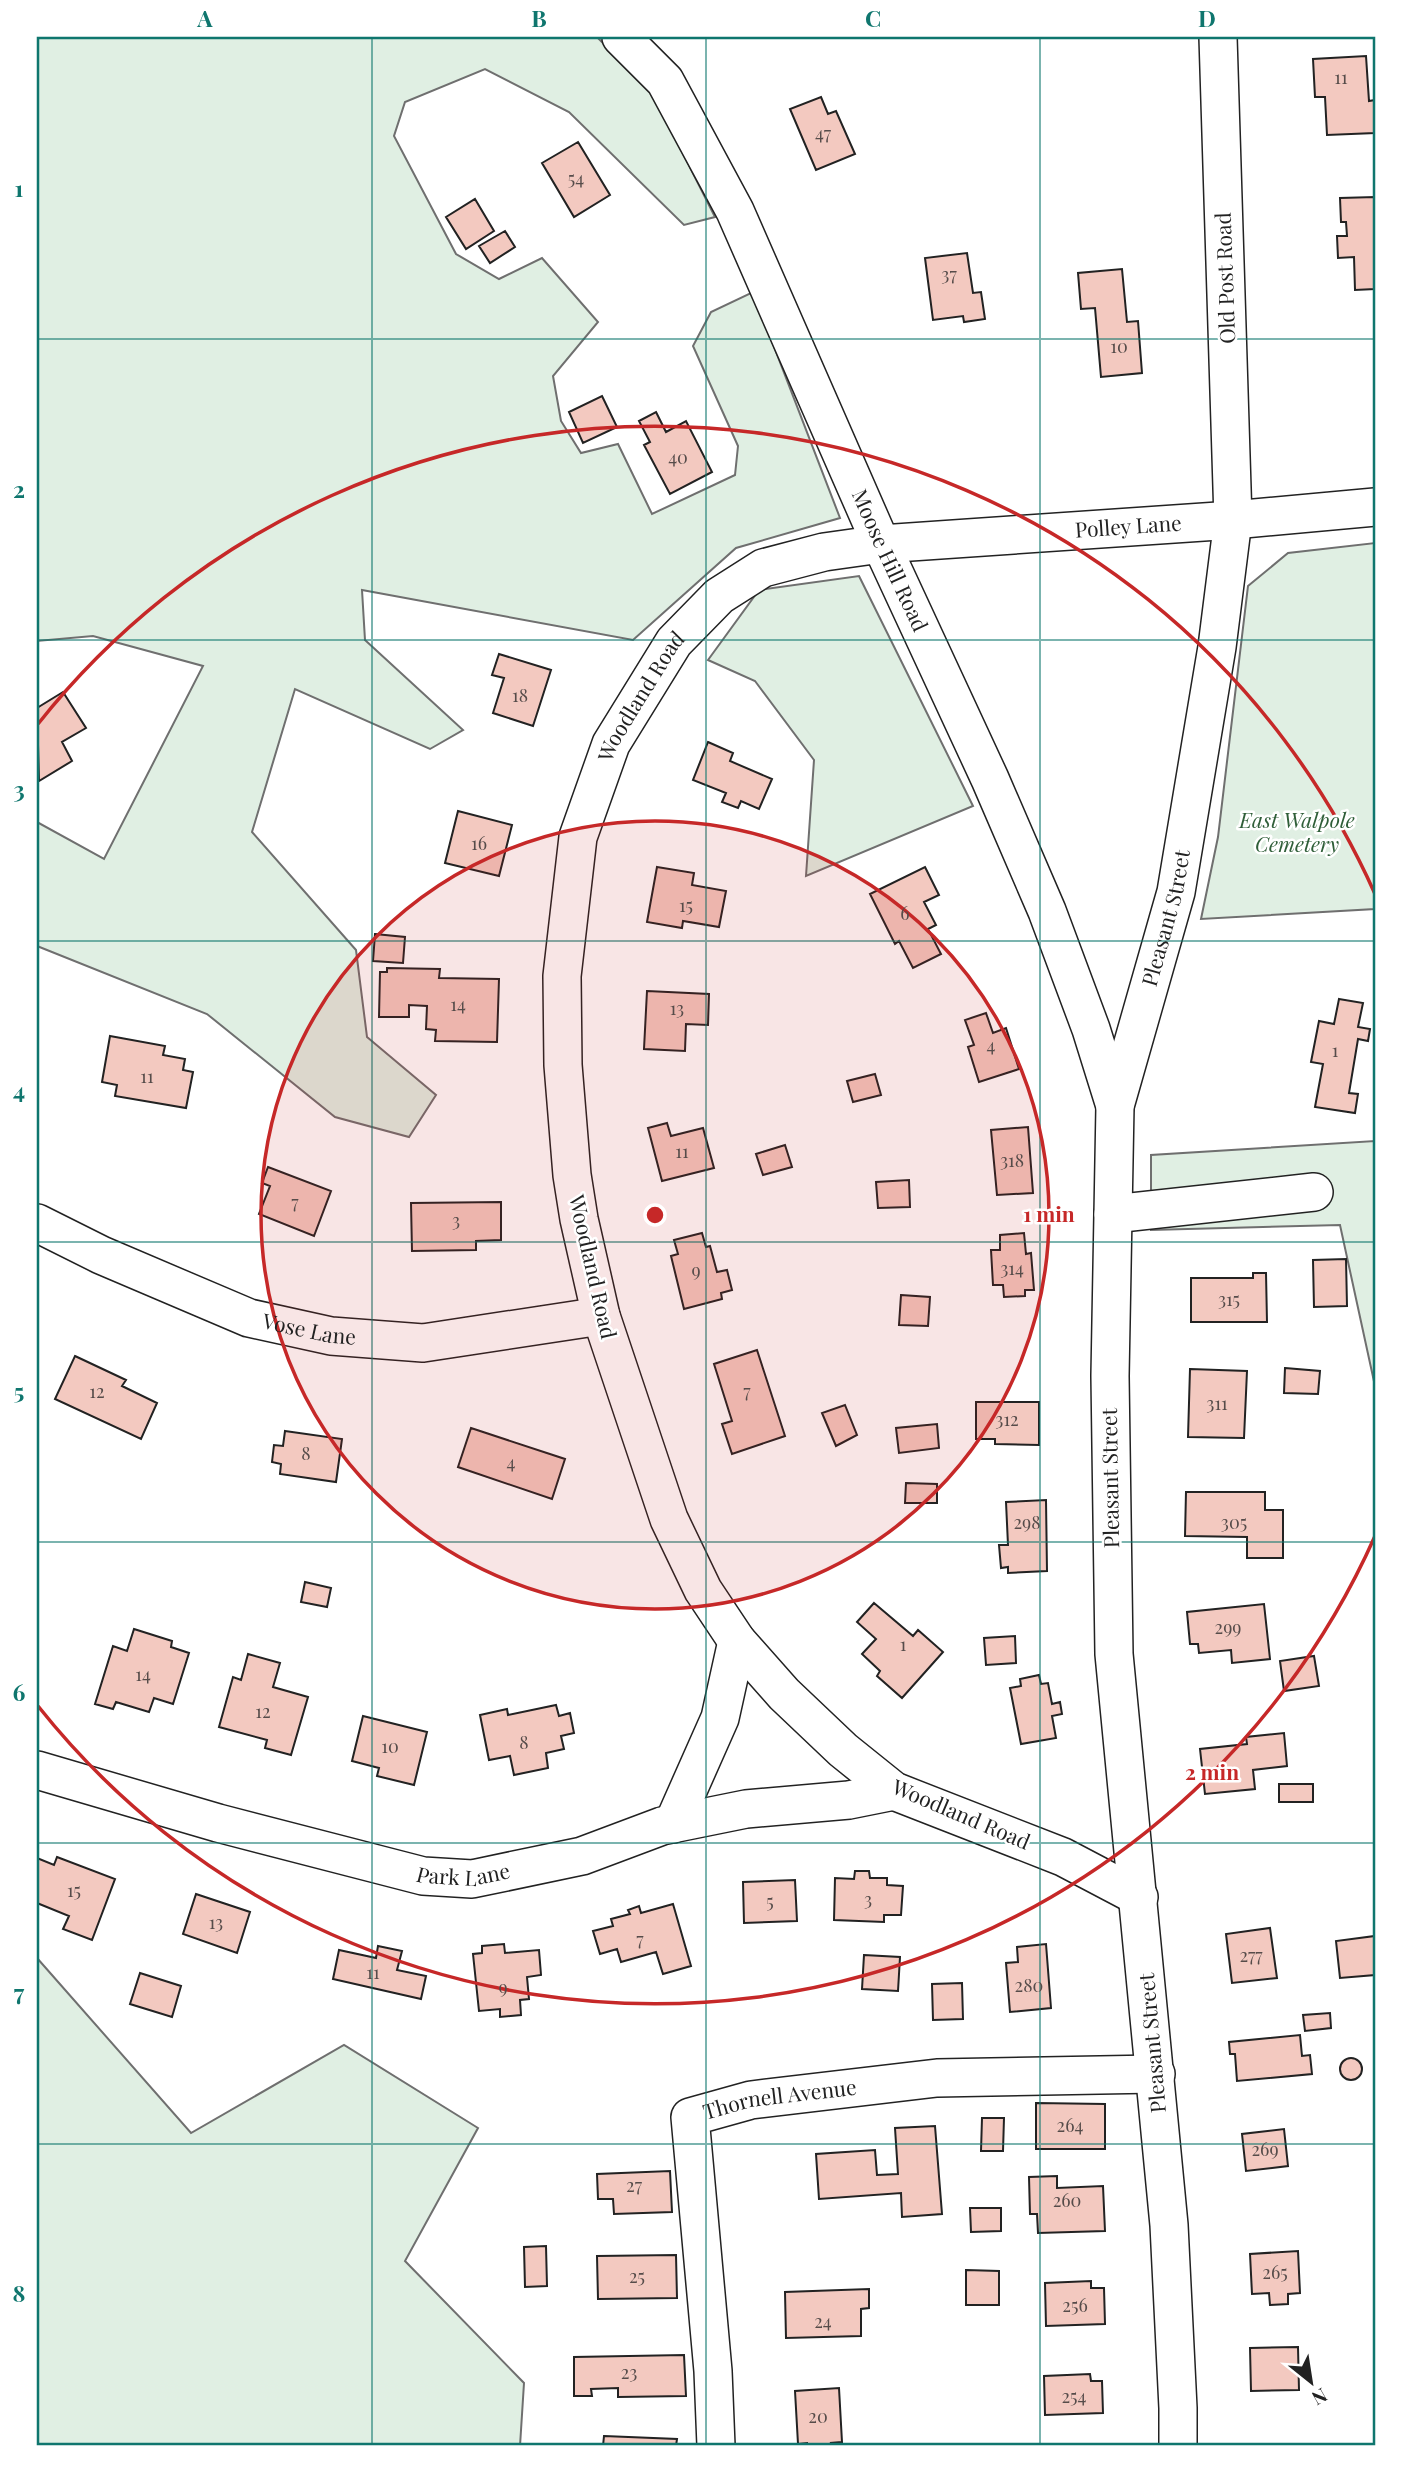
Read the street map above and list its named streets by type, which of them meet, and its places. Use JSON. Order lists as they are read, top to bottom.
{
  "streets": {
    "street": [
      "Old Post Road",
      "Polley Lane",
      "Moose Hill Road",
      "Woodland Road",
      "Pleasant Street",
      "Vose Lane",
      "Park Lane",
      "Thornell Avenue"
    ]
  },
  "crossings": [
    ["Old Post Road", "Polley Lane"],
    ["Old Post Road", "Pleasant Street"],
    ["Polley Lane", "Moose Hill Road"],
    ["Polley Lane", "Woodland Road"],
    ["Polley Lane", "Pleasant Street"],
    ["Moose Hill Road", "Woodland Road"],
    ["Moose Hill Road", "Pleasant Street"],
    ["Woodland Road", "Pleasant Street"],
    ["Woodland Road", "Vose Lane"],
    ["Woodland Road", "Park Lane"],
    ["Pleasant Street", "Thornell Avenue"]
  ],
  "parks": ["East Walpole Cemetery"],
  "house_numbers": [
    "11",
    "47",
    "54",
    "37",
    "10",
    "40",
    "18",
    "16",
    "15",
    "6",
    "14",
    "13",
    "4",
    "1",
    "11",
    "11",
    "318",
    "7",
    "3",
    "314",
    "9",
    "315",
    "12",
    "7",
    "311",
    "312",
    "8",
    "4",
    "298",
    "305",
    "299",
    "1",
    "14",
    "12",
    "8",
    "10",
    "15",
    "3",
    "5",
    "13",
    "7",
    "277",
    "11",
    "280",
    "9",
    "264",
    "269",
    "27",
    "260",
    "265",
    "25",
    "256",
    "24",
    "23",
    "254",
    "20"
  ],
  "north": "bottom right",
  "grid": {
    "columns": [
      "A",
      "B",
      "C",
      "D"
    ],
    "rows": [
      "1",
      "2",
      "3",
      "4",
      "5",
      "6",
      "7",
      "8"
    ]
  },
  "rings": ["1 min", "2 min"]
}
